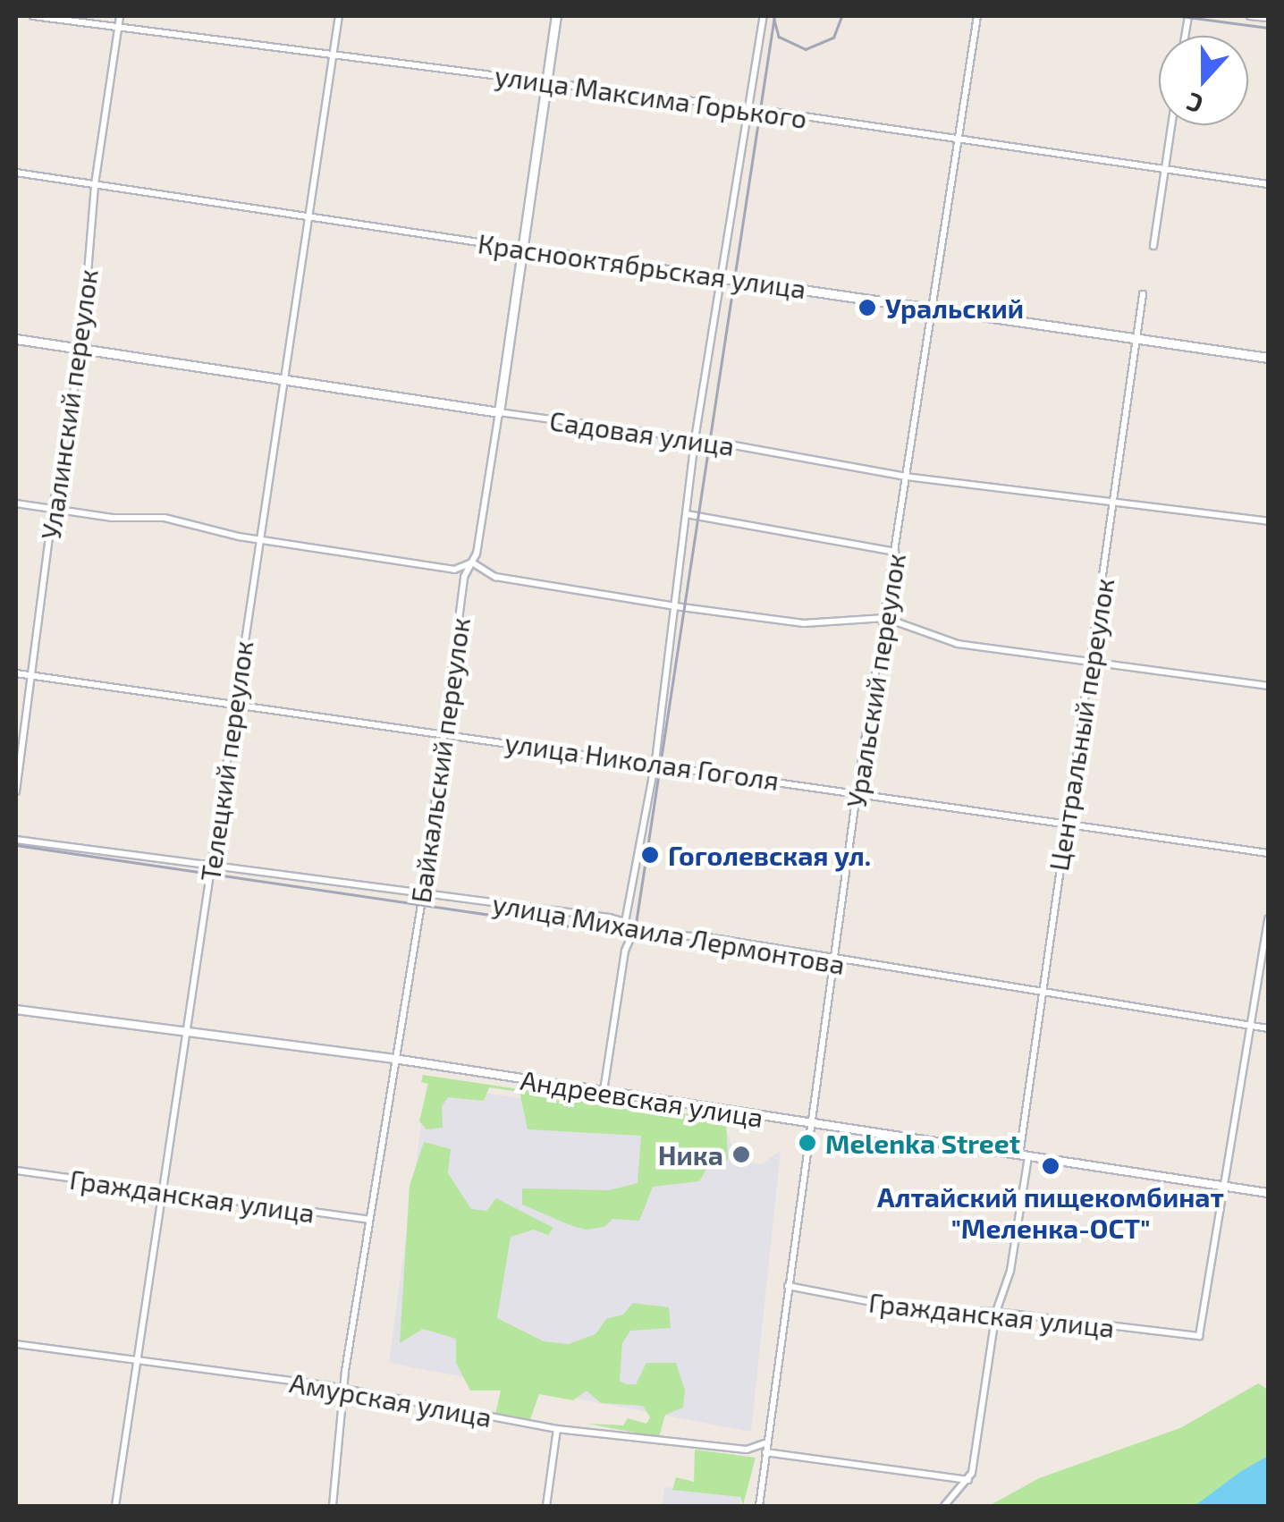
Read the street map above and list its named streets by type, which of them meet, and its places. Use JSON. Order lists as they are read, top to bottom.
{
  "streets": {
    "main road": ["Краснооктябрьская улица", "Садовая улица", "Байкальский переулок"],
    "street": [
      "улица Максима Горького",
      "Улалинский переулок",
      "Уральский переулок",
      "Центральный переулок",
      "Телецкий переулок",
      "улица Николая Гоголя",
      "улица Михаила Лермонтова",
      "Андреевская улица",
      "Гражданская улица",
      "Амурская улица"
    ]
  },
  "crossings": [
    ["улица Максима Горького", "Улалинский переулок"],
    ["улица Максима Горького", "Уральский переулок"],
    ["улица Максима Горького", "Байкальский переулок"],
    ["улица Максима Горького", "Телецкий переулок"],
    ["Краснооктябрьская улица", "Улалинский переулок"],
    ["Краснооктябрьская улица", "Уральский переулок"],
    ["Краснооктябрьская улица", "Центральный переулок"],
    ["Краснооктябрьская улица", "Байкальский переулок"],
    ["Краснооктябрьская улица", "Телецкий переулок"],
    ["Улалинский переулок", "Садовая улица"],
    ["Улалинский переулок", "улица Николая Гоголя"],
    ["Садовая улица", "Уральский переулок"],
    ["Садовая улица", "Центральный переулок"],
    ["Садовая улица", "Байкальский переулок"],
    ["Садовая улица", "Телецкий переулок"],
    ["Уральский переулок", "улица Николая Гоголя"],
    ["Уральский переулок", "улица Михаила Лермонтова"],
    ["Уральский переулок", "Андреевская улица"],
    ["Уральский переулок", "Гражданская улица"],
    ["Уральский переулок", "Амурская улица"],
    ["Центральный переулок", "улица Николая Гоголя"],
    ["Центральный переулок", "улица Михаила Лермонтова"],
    ["Центральный переулок", "Андреевская улица"],
    ["Байкальский переулок", "улица Николая Гоголя"],
    ["Байкальский переулок", "улица Михаила Лермонтова"],
    ["Байкальский переулок", "Андреевская улица"],
    ["Байкальский переулок", "Гражданская улица"],
    ["Байкальский переулок", "Амурская улица"],
    ["Телецкий переулок", "улица Николая Гоголя"],
    ["Телецкий переулок", "улица Михаила Лермонтова"],
    ["Телецкий переулок", "Андреевская улица"],
    ["Телецкий переулок", "Гражданская улица"],
    ["Телецкий переулок", "Амурская улица"],
    ["Андреевская улица", "Гражданская улица"]
  ],
  "places": [
    "Уральский",
    "Гоголевская ул.",
    "Melenka Street",
    "Ника",
    "Алтайский пищекомбинат \"Меленка-ОСТ\""
  ],
  "north": "bottom"
}
